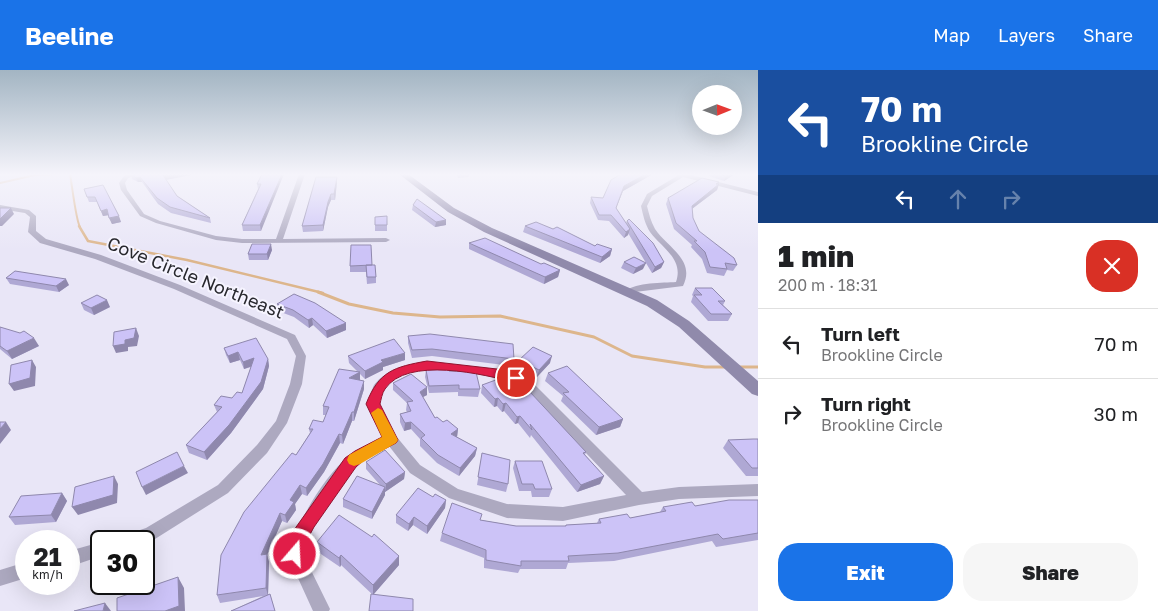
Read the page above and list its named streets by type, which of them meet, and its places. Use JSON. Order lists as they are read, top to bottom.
{
  "streets": {
    "street": ["Cove Circle Northeast"]
  },
  "north": "right",
  "page": {
    "header": "Beeline",
    "nav": ["Map", "Layers", "Share"],
    "turn": ["70 m", "Brookline Circle"],
    "heading": ["1 min", "200 m · 18:31"],
    "list": [
      {
        "name": "Turn left",
        "note": "Brookline Circle",
        "value": "70 m"
      },
      {
        "name": "Turn right",
        "note": "Brookline Circle",
        "value": "30 m"
      }
    ],
    "speed": "21 km/h",
    "limit": "30",
    "buttons": ["Exit", "Share"]
  }
}
